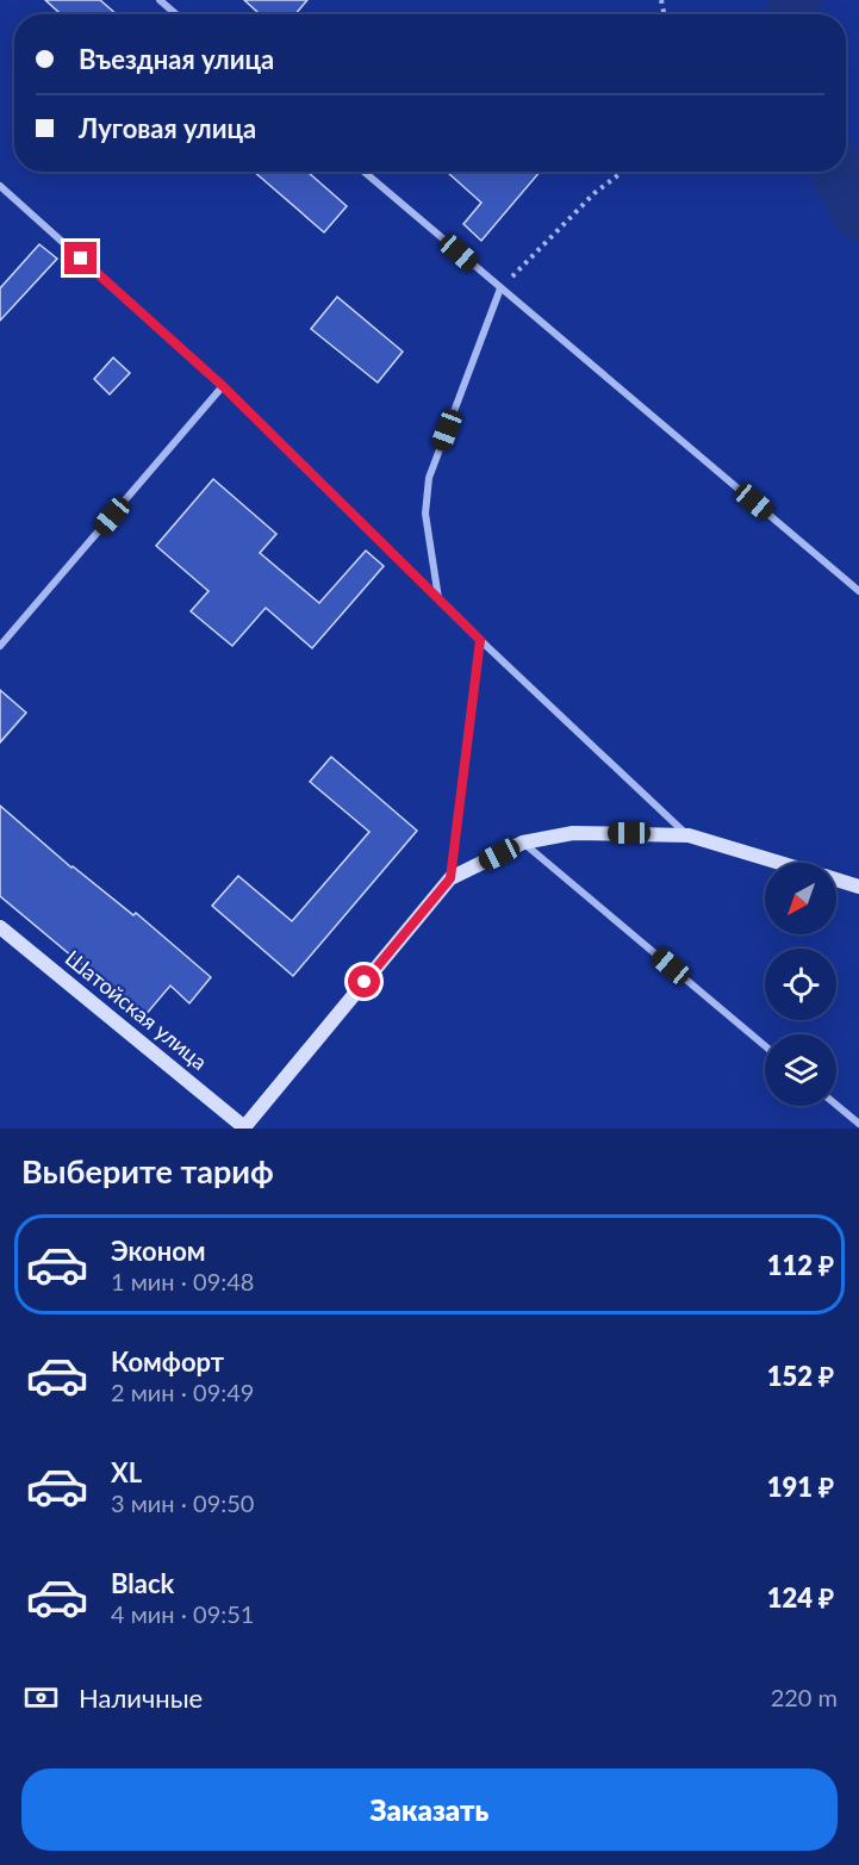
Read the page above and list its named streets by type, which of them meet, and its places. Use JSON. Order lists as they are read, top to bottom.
{
  "streets": {
    "street": ["Шатойская улица"]
  },
  "north": "bottom left",
  "page": {
    "banner": ["Въездная улица", "Луговая улица"],
    "heading": "Выберите тариф",
    "list": [
      {
        "name": "Эконом",
        "note": "1 мин · 09:48",
        "value": "112 ₽"
      },
      {
        "name": "Комфорт",
        "note": "2 мин · 09:49",
        "value": "152 ₽"
      },
      {
        "name": "XL",
        "note": "3 мин · 09:50",
        "value": "191 ₽"
      },
      {
        "name": "Black",
        "note": "4 мин · 09:51",
        "value": "124 ₽"
      }
    ],
    "pay": ["Наличные", "220 m"],
    "buttons": "Заказать"
  }
}
